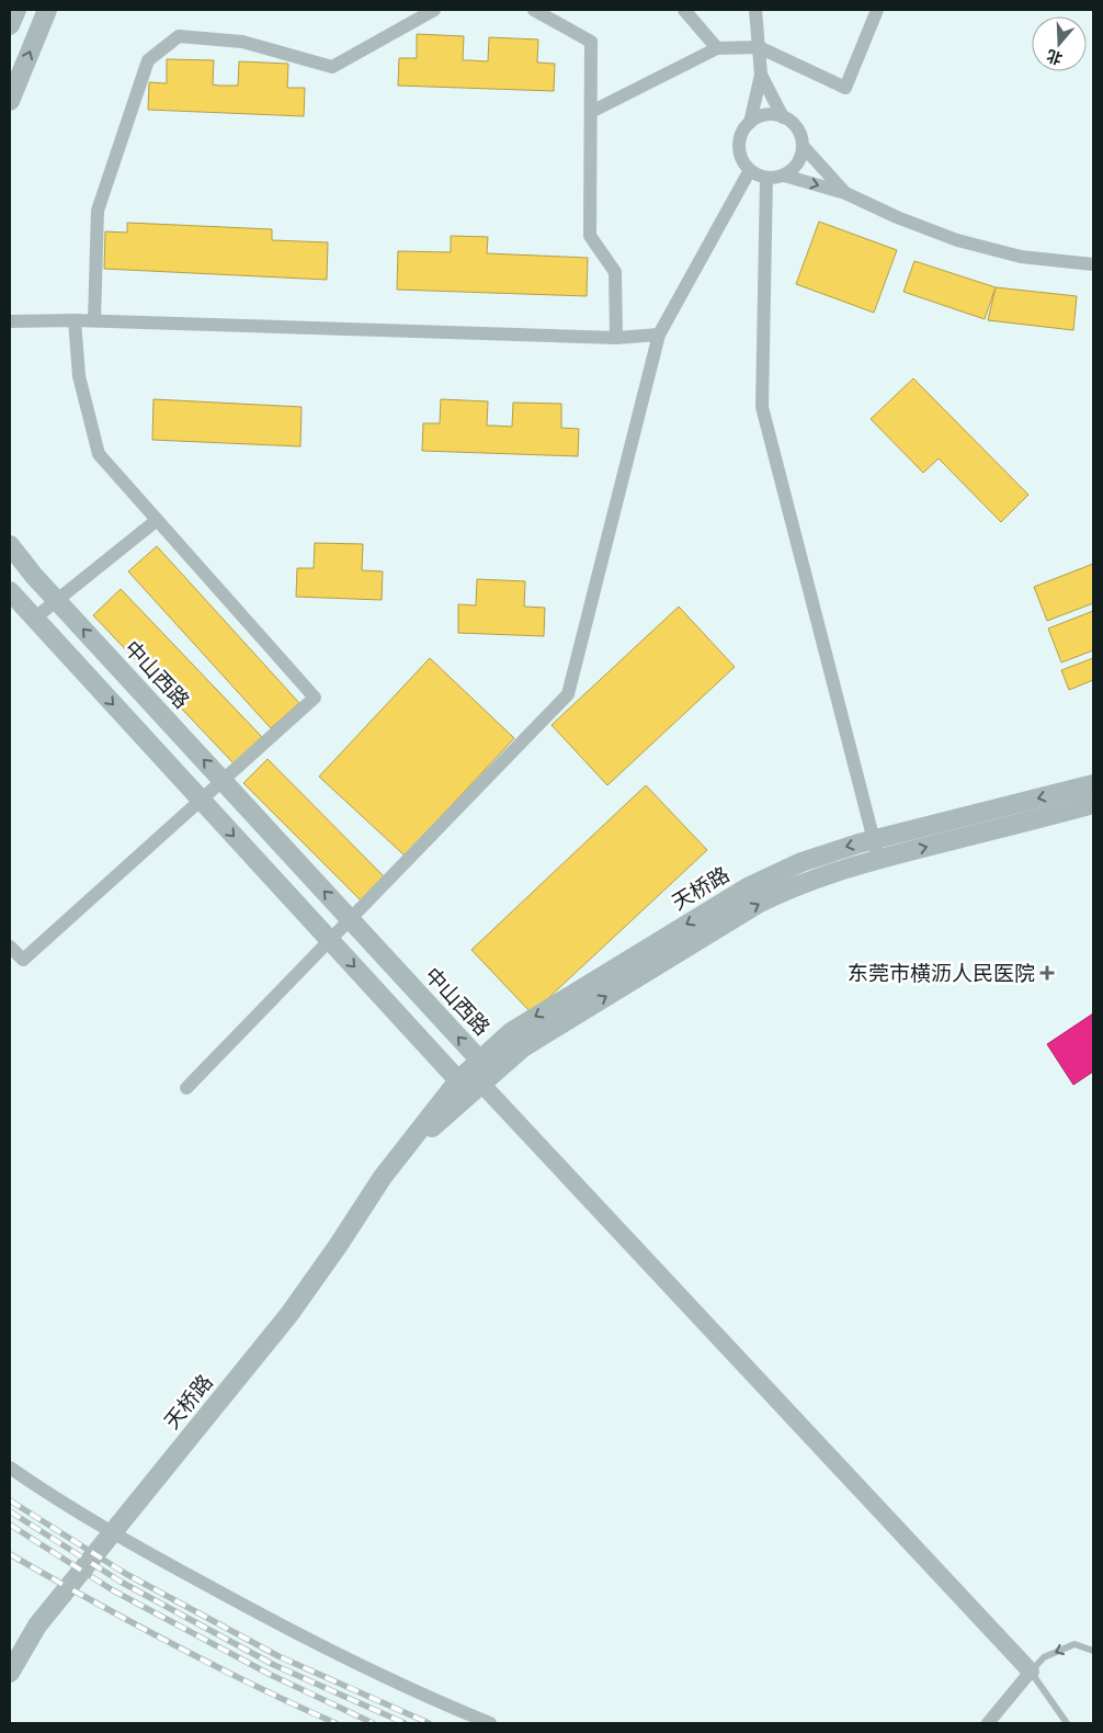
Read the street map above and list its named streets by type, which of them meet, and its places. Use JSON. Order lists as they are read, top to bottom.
{
  "streets": {
    "main road": ["中山西路", "天桥路"]
  },
  "crossings": [
    ["中山西路", "天桥路"]
  ],
  "places": {
    "health": ["东莞市横沥人民医院"]
  },
  "north": "bottom"
}
